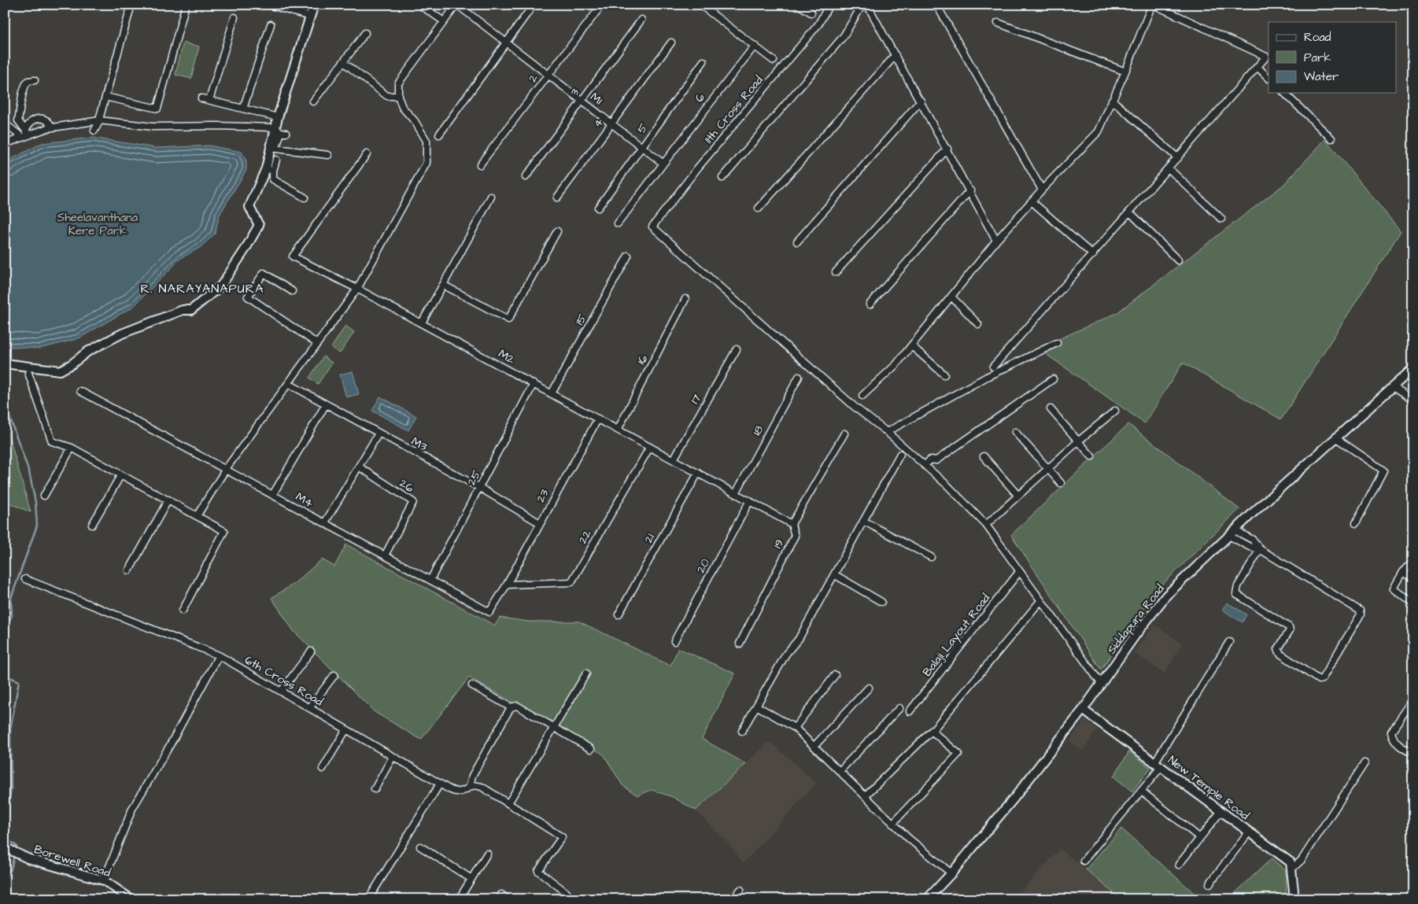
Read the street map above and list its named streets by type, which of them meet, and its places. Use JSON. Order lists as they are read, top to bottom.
{
  "streets": {
    "street": [
      "2",
      "3",
      "6",
      "M1",
      "11th Cross Road",
      "4",
      "5",
      "15",
      "M2",
      "16",
      "17",
      "18",
      "M3",
      "25",
      "26",
      "23",
      "M4",
      "22",
      "21",
      "19",
      "20",
      "Siddapura Road",
      "Balaji Layout Road",
      "6th Cross Road",
      "New Temple Road",
      "Borewell Road"
    ]
  },
  "crossings": [
    ["2", "M1"],
    ["3", "M1"],
    ["6", "M1"],
    ["M1", "4"],
    ["M1", "5"],
    ["15", "M2"],
    ["M2", "16"],
    ["M2", "17"],
    ["M2", "18"],
    ["M2", "25"],
    ["M2", "23"],
    ["M2", "22"],
    ["M2", "21"],
    ["M2", "19"],
    ["M2", "20"],
    ["M3", "25"],
    ["M3", "23"],
    ["25", "M4"],
    ["26", "M4"],
    ["23", "M4"],
    ["23", "22"],
    ["M4", "22"],
    ["Siddapura Road", "New Temple Road"]
  ],
  "districts": ["R. NARAYANAPURA"],
  "parks": ["Sheelavanthana Kere Park"],
  "legend": ["Road", "Park", "Water"]
}
